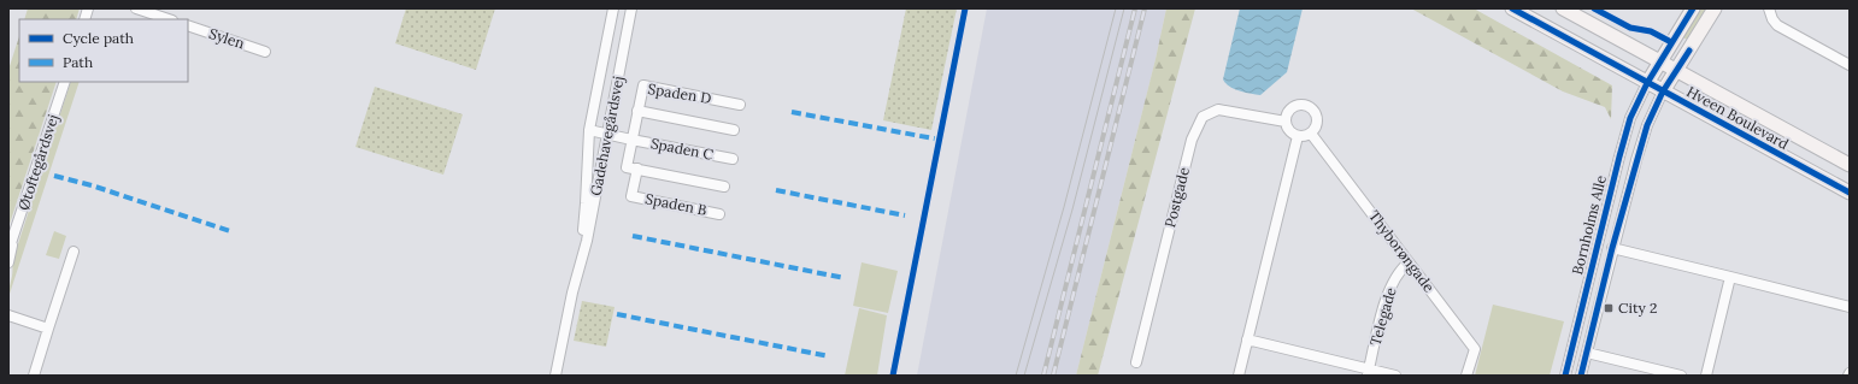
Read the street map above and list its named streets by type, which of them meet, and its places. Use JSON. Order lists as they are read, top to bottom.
{
  "streets": {
    "street": [
      "Sylen",
      "Spaden D",
      "Hveen Boulevard",
      "Gadehavegårdsvej",
      "Spaden C",
      "Øtoftegårdsvej",
      "Postgade",
      "Spaden B",
      "Bornholms Alle",
      "Thyborøngade",
      "Telegade"
    ]
  },
  "crossings": [
    ["Spaden D", "Spaden C"],
    ["Hveen Boulevard", "Bornholms Alle"],
    ["Gadehavegårdsvej", "Spaden C"],
    ["Postgade", "Thyborøngade"],
    ["Thyborøngade", "Telegade"]
  ],
  "places": {
    "transit": ["City 2"]
  },
  "legend": ["Cycle path", "Path"]
}
